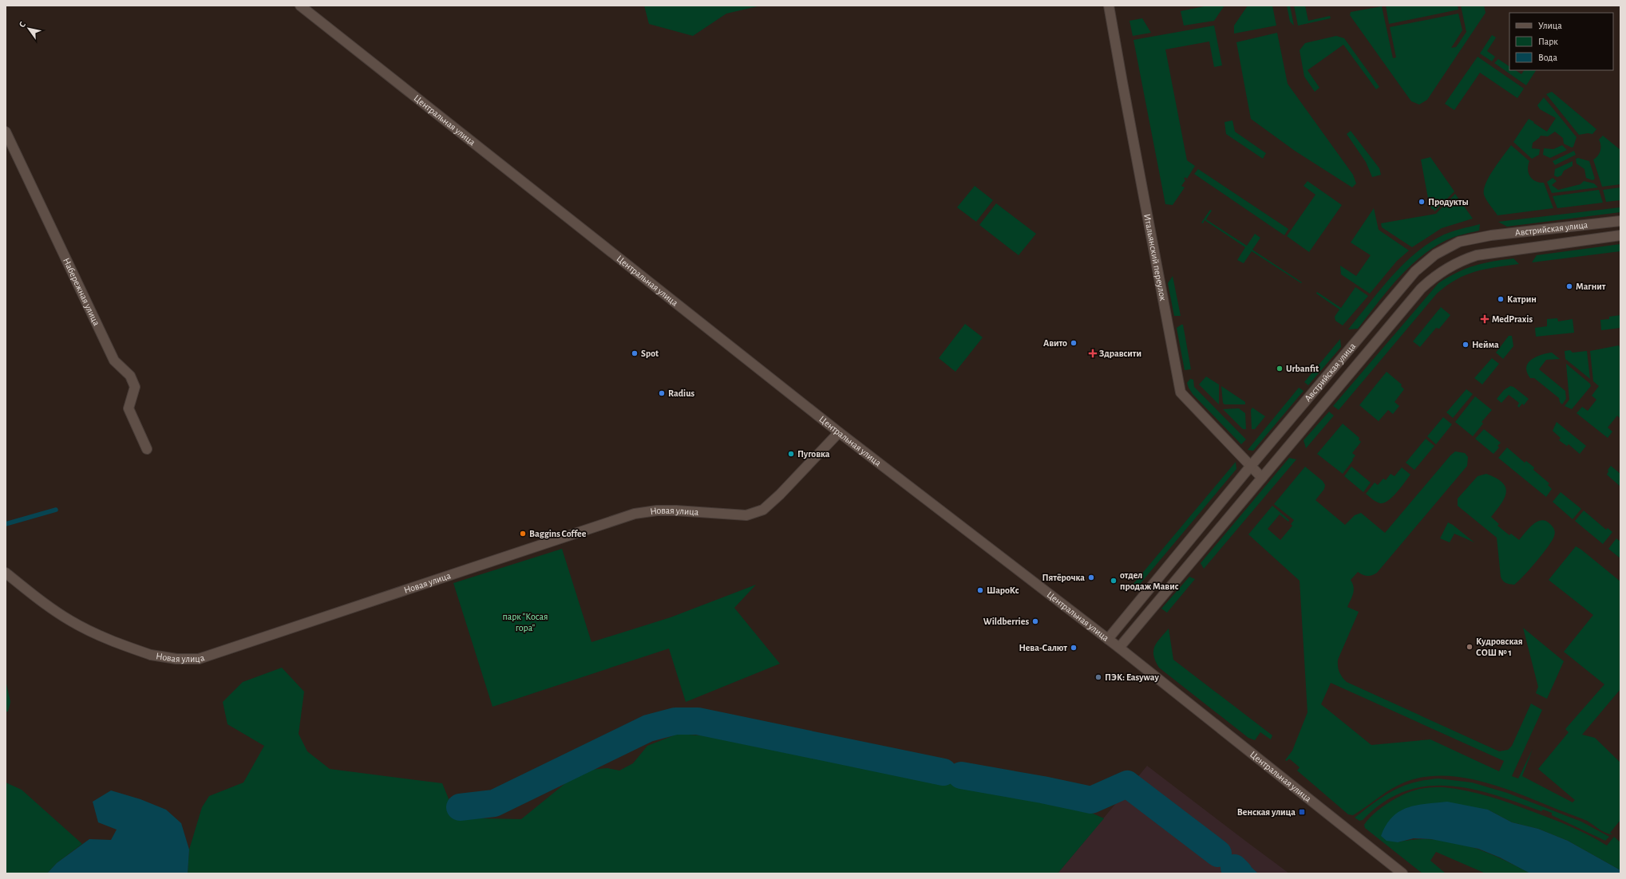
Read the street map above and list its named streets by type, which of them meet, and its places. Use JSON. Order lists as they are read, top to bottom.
{
  "streets": {
    "street": [
      "Центральная улица",
      "Австрийская улица",
      "Итальянский переулок",
      "Набережная улица",
      "Новая улица"
    ]
  },
  "crossings": [
    ["Центральная улица", "Австрийская улица"],
    ["Центральная улица", "Новая улица"],
    ["Австрийская улица", "Итальянский переулок"]
  ],
  "parks": ["парк \"Косая гора\""],
  "places": {
    "other": [
      "Продукты",
      "Магнит",
      "Катрин",
      "Авито",
      "Нейма",
      "Spot",
      "Urbanfit",
      "Radius",
      "Пуговка",
      "Baggins Coffee",
      "Пятёрочка",
      "отдел продаж Мавис",
      "ШароКс",
      "Wildberries",
      "Кудровская СОШ № 1",
      "Нева-Салют",
      "ПЭК: Easyway"
    ],
    "health": ["MedPraxis", "Здравсити"],
    "transit": ["Венская улица"]
  },
  "legend": ["Улица", "Парк", "Вода"],
  "north": "top left"
}
